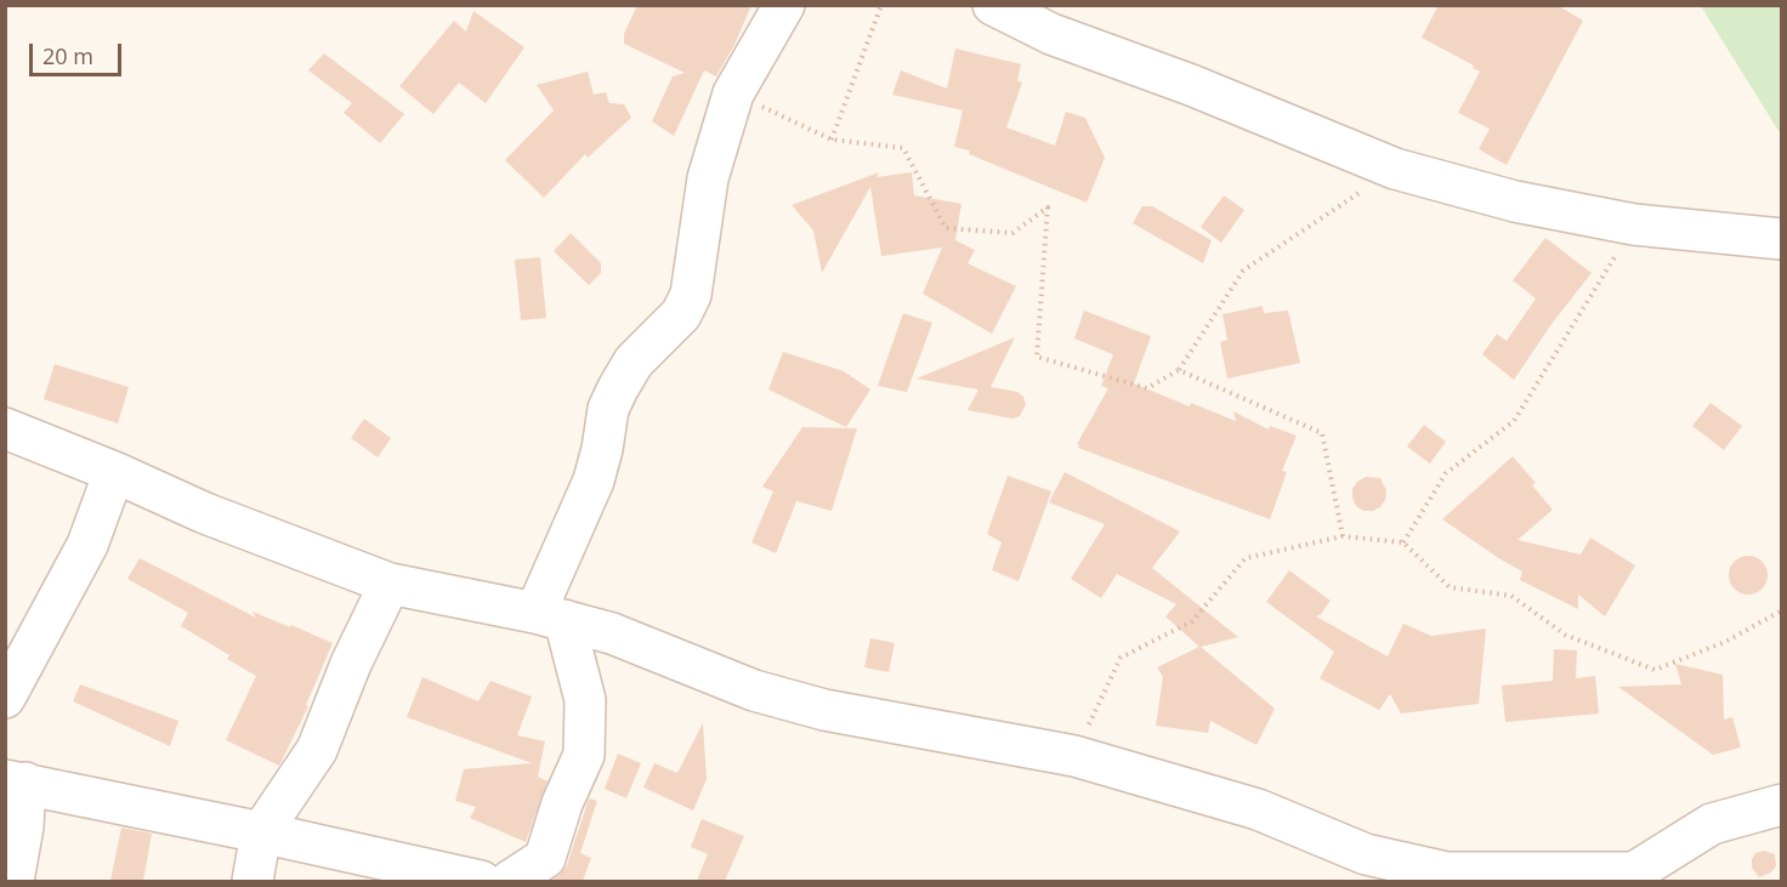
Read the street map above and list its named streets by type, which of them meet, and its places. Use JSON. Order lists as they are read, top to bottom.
{
  "scale_bar": "20 m"
}
